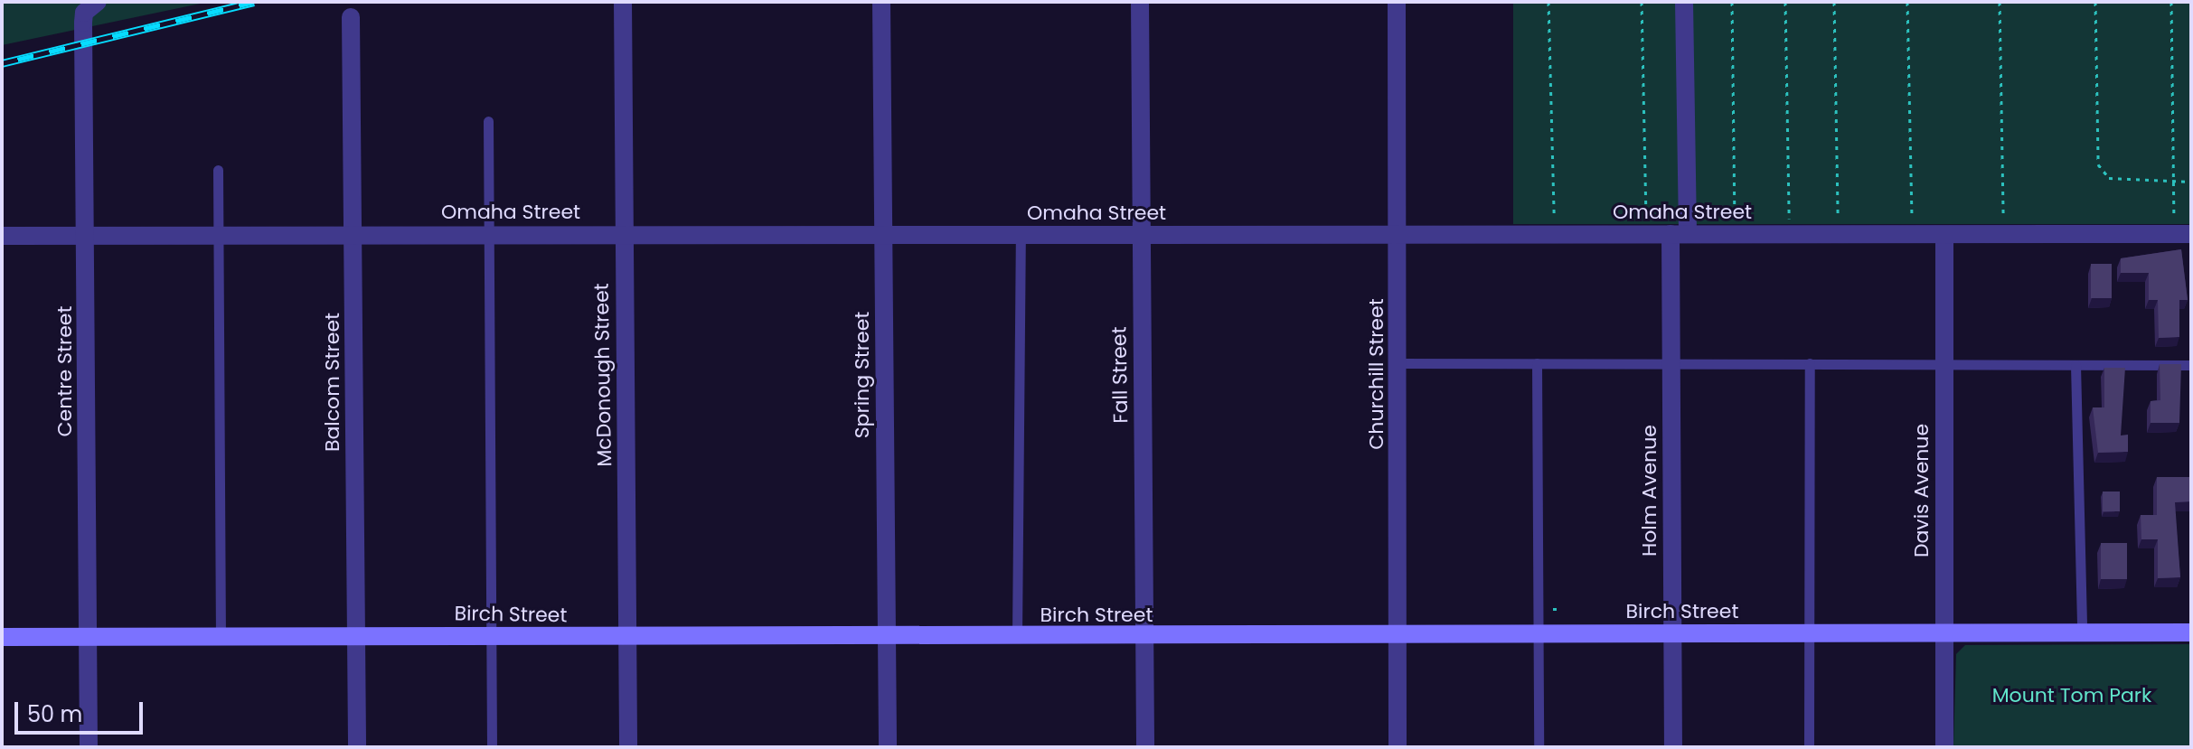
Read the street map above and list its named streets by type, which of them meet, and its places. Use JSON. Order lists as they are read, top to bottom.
{
  "streets": {
    "main road": ["Birch Street"],
    "street": [
      "Omaha Street",
      "Centre Street",
      "Churchill Street",
      "McDonough Street",
      "Spring Street",
      "Fall Street",
      "Balcom Street",
      "Holm Avenue",
      "Davis Avenue"
    ]
  },
  "crossings": [
    ["Omaha Street", "Centre Street"],
    ["Omaha Street", "Churchill Street"],
    ["Omaha Street", "McDonough Street"],
    ["Omaha Street", "Spring Street"],
    ["Omaha Street", "Fall Street"],
    ["Omaha Street", "Balcom Street"],
    ["Omaha Street", "Holm Avenue"],
    ["Omaha Street", "Davis Avenue"],
    ["Centre Street", "Birch Street"],
    ["Churchill Street", "Birch Street"],
    ["McDonough Street", "Birch Street"],
    ["Spring Street", "Birch Street"],
    ["Fall Street", "Birch Street"],
    ["Balcom Street", "Birch Street"],
    ["Holm Avenue", "Birch Street"],
    ["Davis Avenue", "Birch Street"]
  ],
  "parks": ["Mount Tom Park"],
  "scale_bar": "50 m"
}
